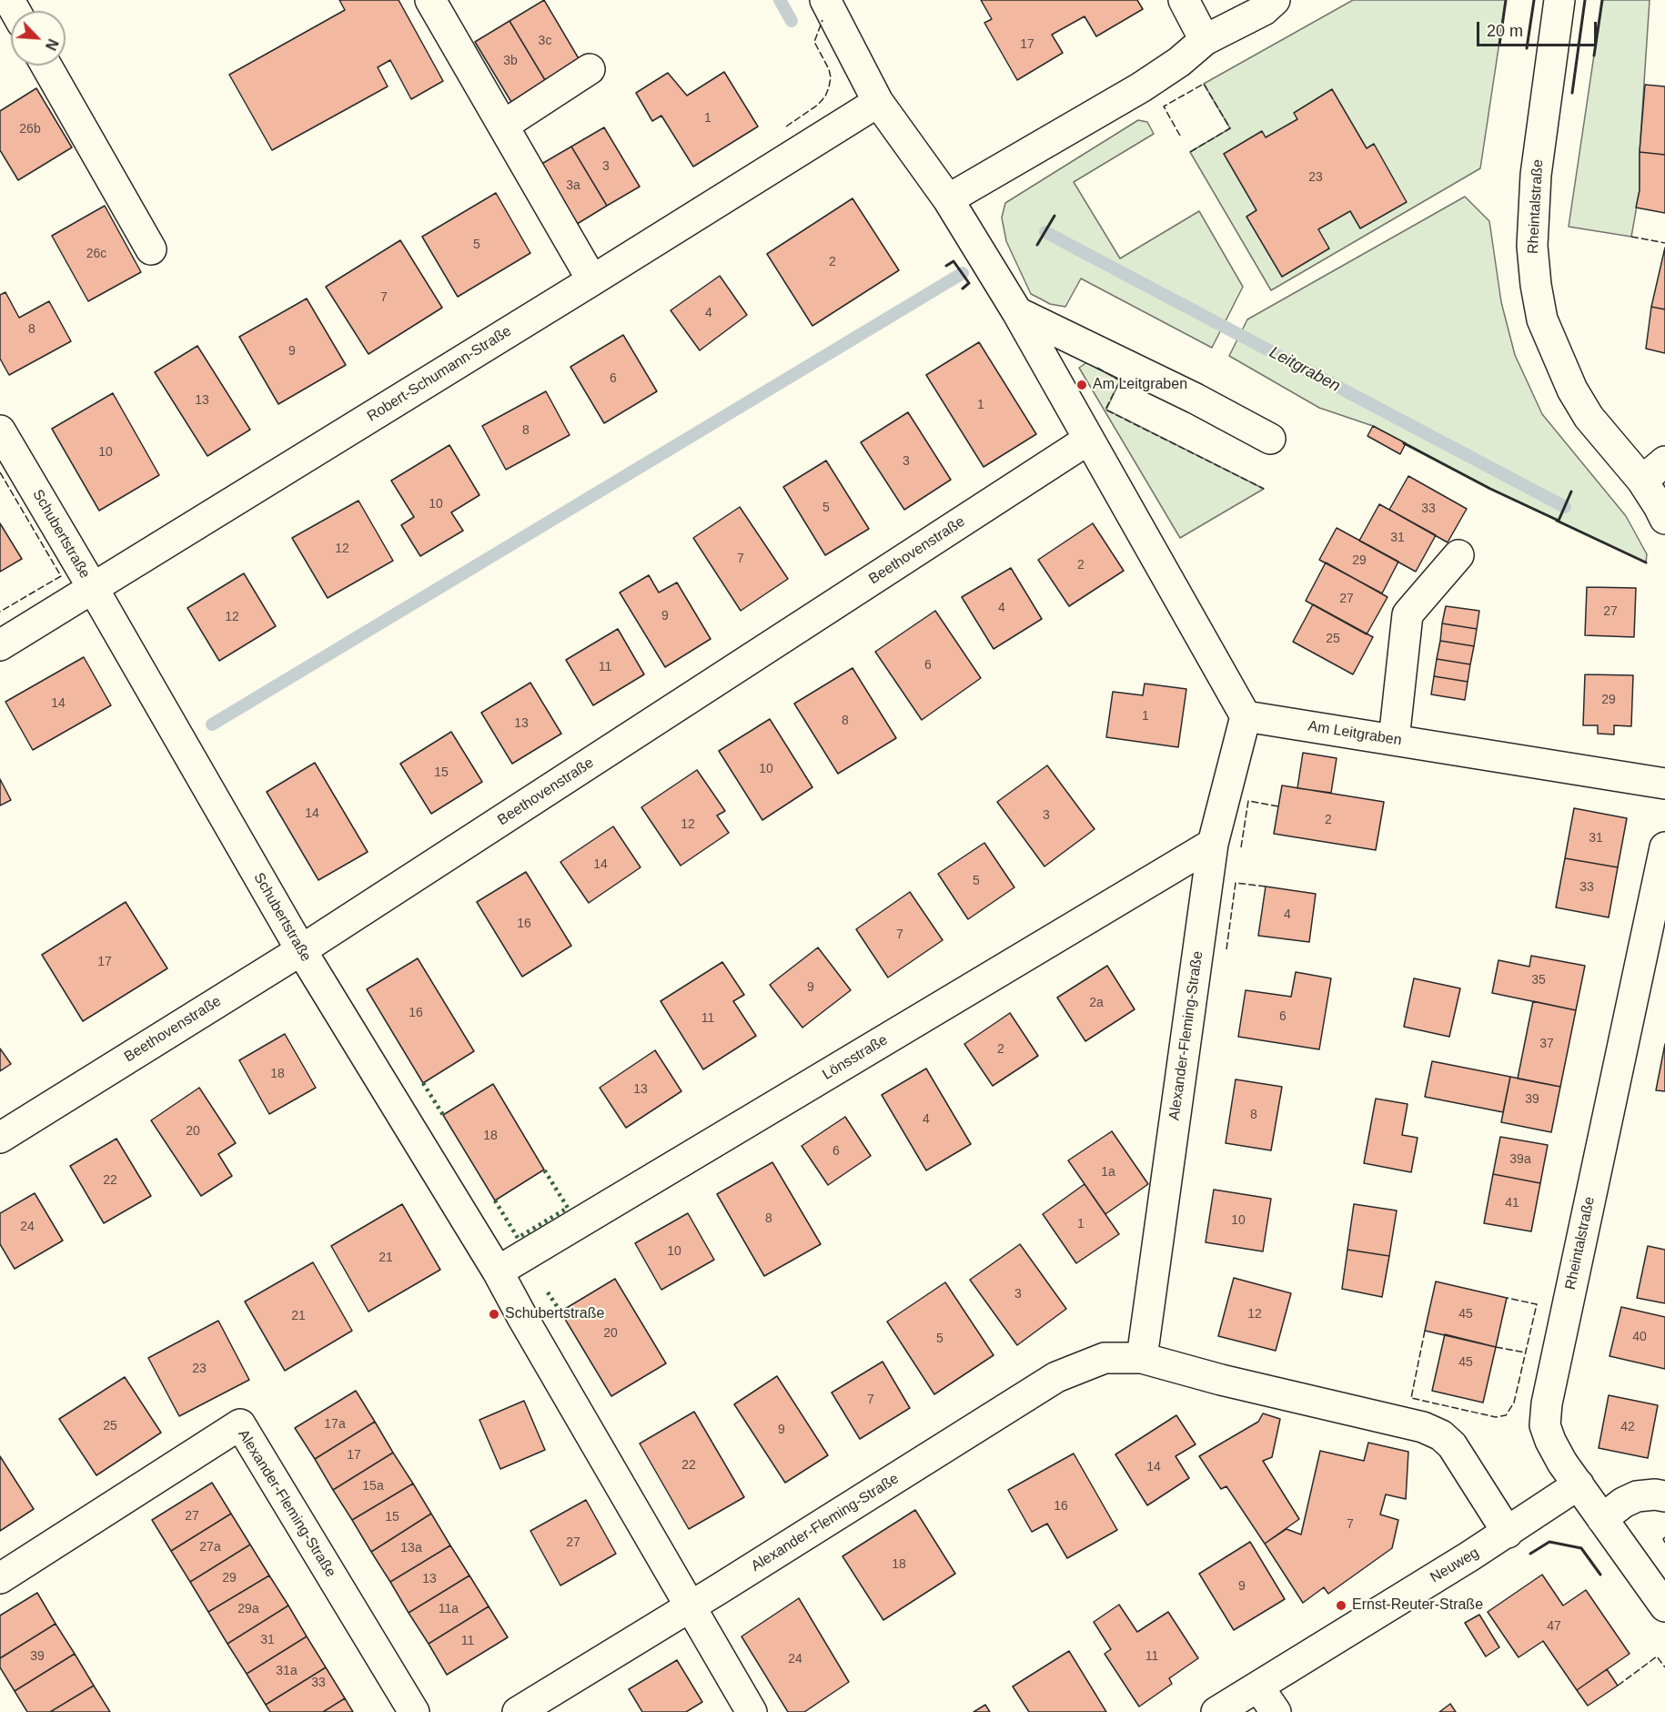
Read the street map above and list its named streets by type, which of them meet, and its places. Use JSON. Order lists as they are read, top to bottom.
{
  "streets": {
    "street": [
      "Rheintalstraße",
      "Robert-Schumann-Straße",
      "Schubertstraße",
      "Beethovenstraße",
      "Am Leitgraben",
      "Alexander-Fleming-Straße",
      "Lönsstraße",
      "Neuweg"
    ]
  },
  "crossings": [
    ["Rheintalstraße", "Neuweg"],
    ["Robert-Schumann-Straße", "Schubertstraße"],
    ["Schubertstraße", "Beethovenstraße"],
    ["Schubertstraße", "Alexander-Fleming-Straße"],
    ["Schubertstraße", "Lönsstraße"],
    ["Am Leitgraben", "Alexander-Fleming-Straße"],
    ["Alexander-Fleming-Straße", "Lönsstraße"],
    ["Alexander-Fleming-Straße", "Neuweg"]
  ],
  "water": ["Leitgraben"],
  "places": ["Am Leitgraben", "Schubertstraße", "Ernst-Reuter-Straße"],
  "house_numbers": [
    "3c",
    "17",
    "3b",
    "1",
    "26b",
    "3",
    "23",
    "3a",
    "5",
    "26c",
    "2",
    "7",
    "4",
    "8",
    "9",
    "6",
    "13",
    "1",
    "8",
    "10",
    "3",
    "10",
    "5",
    "33",
    "31",
    "12",
    "7",
    "29",
    "2",
    "27",
    "4",
    "27",
    "9",
    "12",
    "25",
    "6",
    "11",
    "29",
    "14",
    "1",
    "8",
    "13",
    "10",
    "15",
    "14",
    "3",
    "2",
    "12",
    "31",
    "14",
    "5",
    "33",
    "4",
    "16",
    "7",
    "17",
    "35",
    "9",
    "2a",
    "16",
    "6",
    "11",
    "37",
    "2",
    "18",
    "13",
    "39",
    "8",
    "4",
    "20",
    "18",
    "6",
    "39a",
    "1a",
    "22",
    "41",
    "8",
    "10",
    "1",
    "24",
    "10",
    "21",
    "3",
    "12",
    "45",
    "21",
    "20",
    "40",
    "5",
    "45",
    "23",
    "7",
    "17a",
    "25",
    "42",
    "9",
    "17",
    "22",
    "14",
    "15a",
    "16",
    "27",
    "15",
    "7",
    "27",
    "27a",
    "13a",
    "18",
    "29",
    "13",
    "9",
    "29a",
    "11a",
    "47",
    "31",
    "11",
    "39",
    "11",
    "24",
    "31a",
    "33"
  ],
  "scale_bar": "20 m",
  "north": "bottom right"
}
